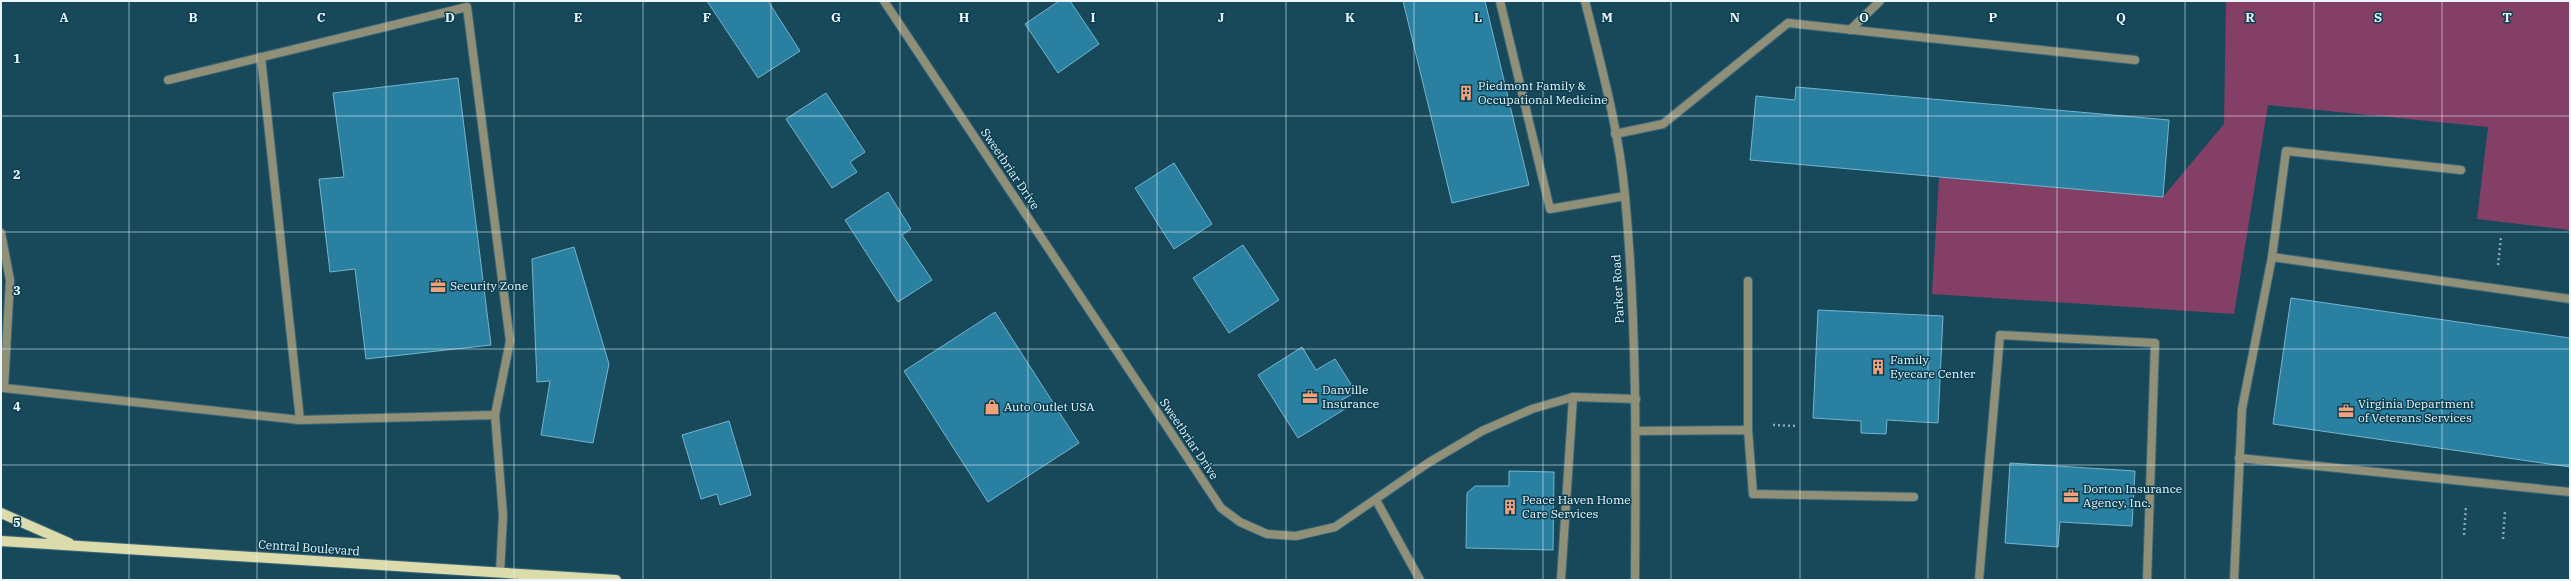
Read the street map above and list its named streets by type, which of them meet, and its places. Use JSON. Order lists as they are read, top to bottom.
{
  "streets": {
    "main road": ["Central Boulevard"],
    "street": ["Sweetbriar Drive", "Parker Road"]
  },
  "crossings": [
    ["Sweetbriar Drive", "Parker Road"]
  ],
  "places": {
    "building": ["Piedmont Family & Occupational Medicine", "Family Eyecare Center", "Peace Haven Home Care Services"],
    "office": [
      "Security Zone",
      "Danville Insurance",
      "Virginia Department of Veterans Services",
      "Dorton Insurance Agency, Inc."
    ],
    "shop": ["Auto Outlet USA"]
  },
  "grid": {
    "columns": [
      "A",
      "B",
      "C",
      "D",
      "E",
      "F",
      "G",
      "H",
      "I",
      "J",
      "K",
      "L",
      "M",
      "N",
      "O",
      "P",
      "Q",
      "R",
      "S",
      "T"
    ],
    "rows": [
      "1",
      "2",
      "3",
      "4",
      "5"
    ]
  }
}
